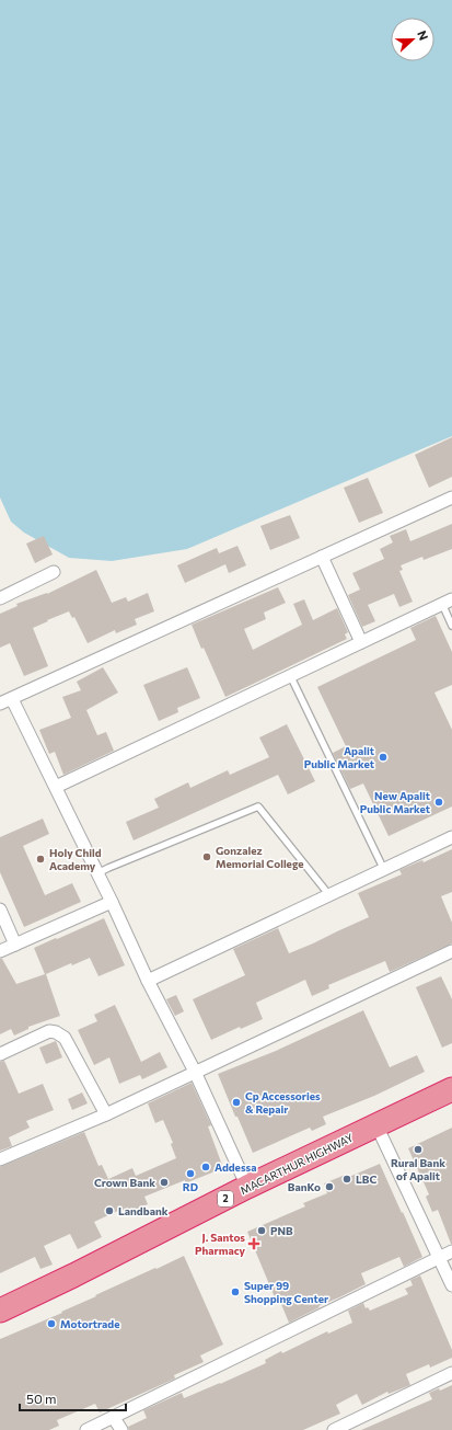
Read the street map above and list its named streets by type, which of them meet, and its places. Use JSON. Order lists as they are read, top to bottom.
{
  "streets": {
    "highway": ["MACARTHUR HIGHWAY", "2"]
  },
  "places": {
    "other": [
      "Apalit Public Market",
      "New Apalit Public Market",
      "Gonzalez Memorial College",
      "Holy Child Academy",
      "Cp Accessories & Repair",
      "Rural Bank of Apalit",
      "Addessa",
      "RD",
      "LBC",
      "Crown Bank",
      "BanKo",
      "Landbank",
      "PNB",
      "Super 99 Shopping Center",
      "Motortrade"
    ],
    "health": ["J. Santos Pharmacy"]
  },
  "scale_bar": "50 m",
  "north": "right"
}
